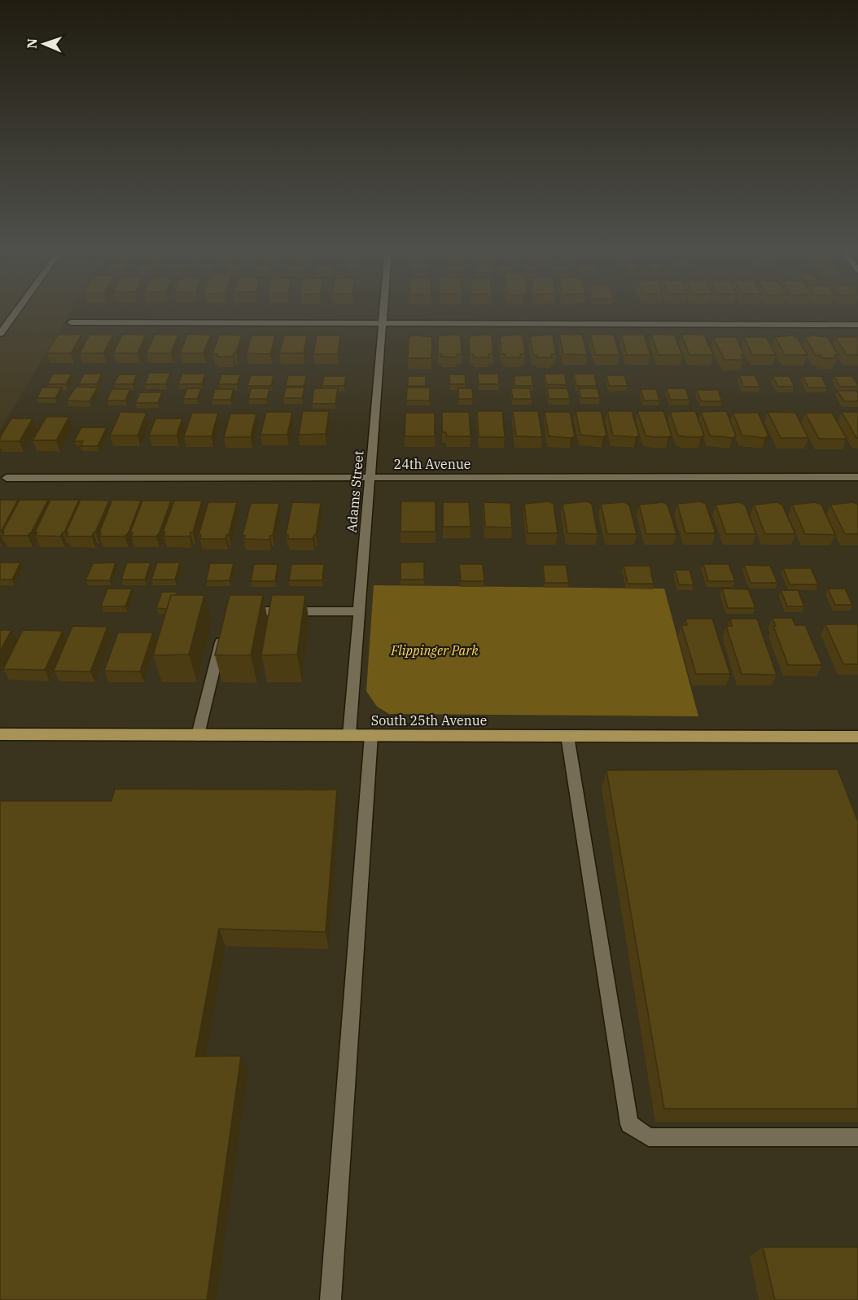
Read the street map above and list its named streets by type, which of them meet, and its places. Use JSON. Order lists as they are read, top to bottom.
{
  "streets": {
    "main road": ["South 25th Avenue"],
    "street": ["24th Avenue", "Adams Street"]
  },
  "crossings": [
    ["24th Avenue", "Adams Street"],
    ["Adams Street", "South 25th Avenue"]
  ],
  "parks": ["Flippinger Park"],
  "north": "left"
}
